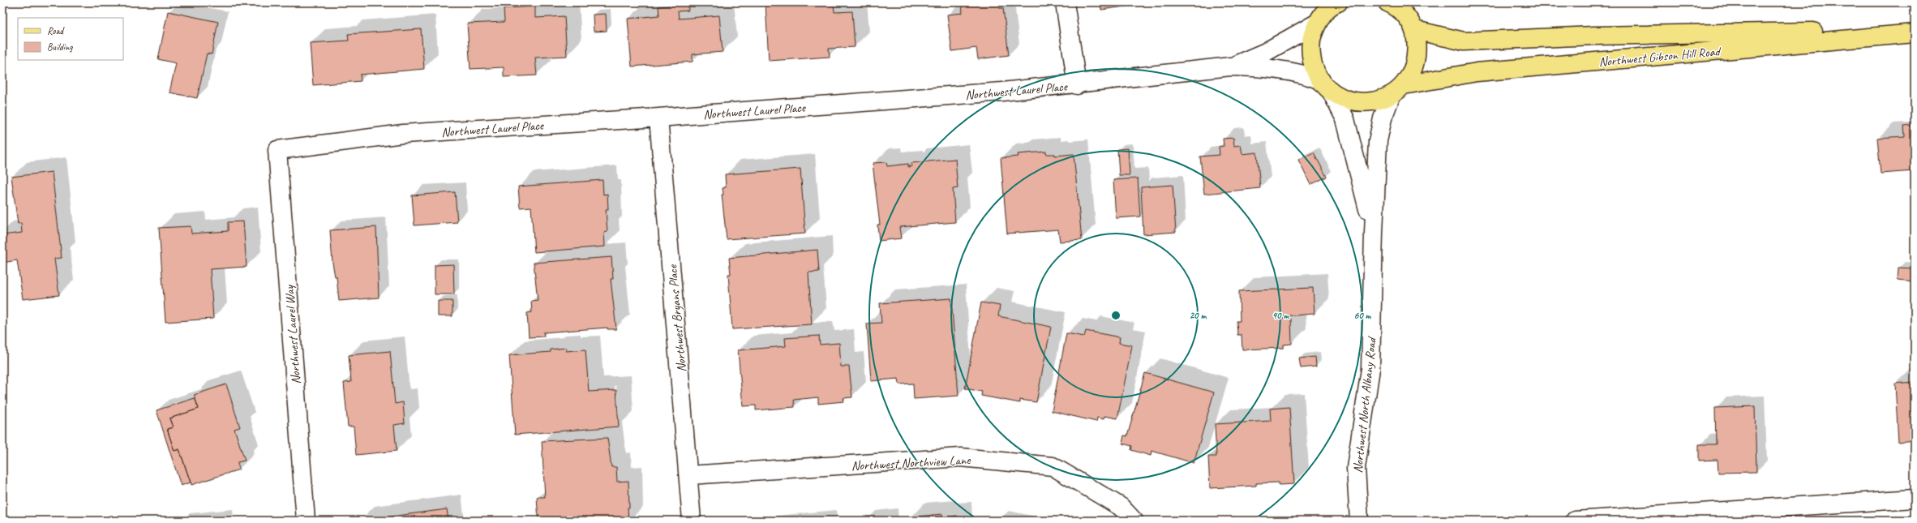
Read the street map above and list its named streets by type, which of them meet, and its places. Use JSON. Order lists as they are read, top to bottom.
{
  "streets": {
    "main road": ["Northwest Gibson Hill Road"],
    "street": [
      "Northwest Laurel Place",
      "Northwest Bryans Place",
      "Northwest Laurel Way",
      "Northwest North Albany Road",
      "Northwest Northview Lane"
    ]
  },
  "crossings": [
    ["Northwest Laurel Place", "Northwest Bryans Place"],
    ["Northwest Laurel Place", "Northwest Laurel Way"],
    ["Northwest Laurel Place", "Northwest North Albany Road"],
    ["Northwest Bryans Place", "Northwest Northview Lane"]
  ],
  "legend": ["Road", "Building"],
  "rings": ["20 m", "40 m", "60 m"]
}
